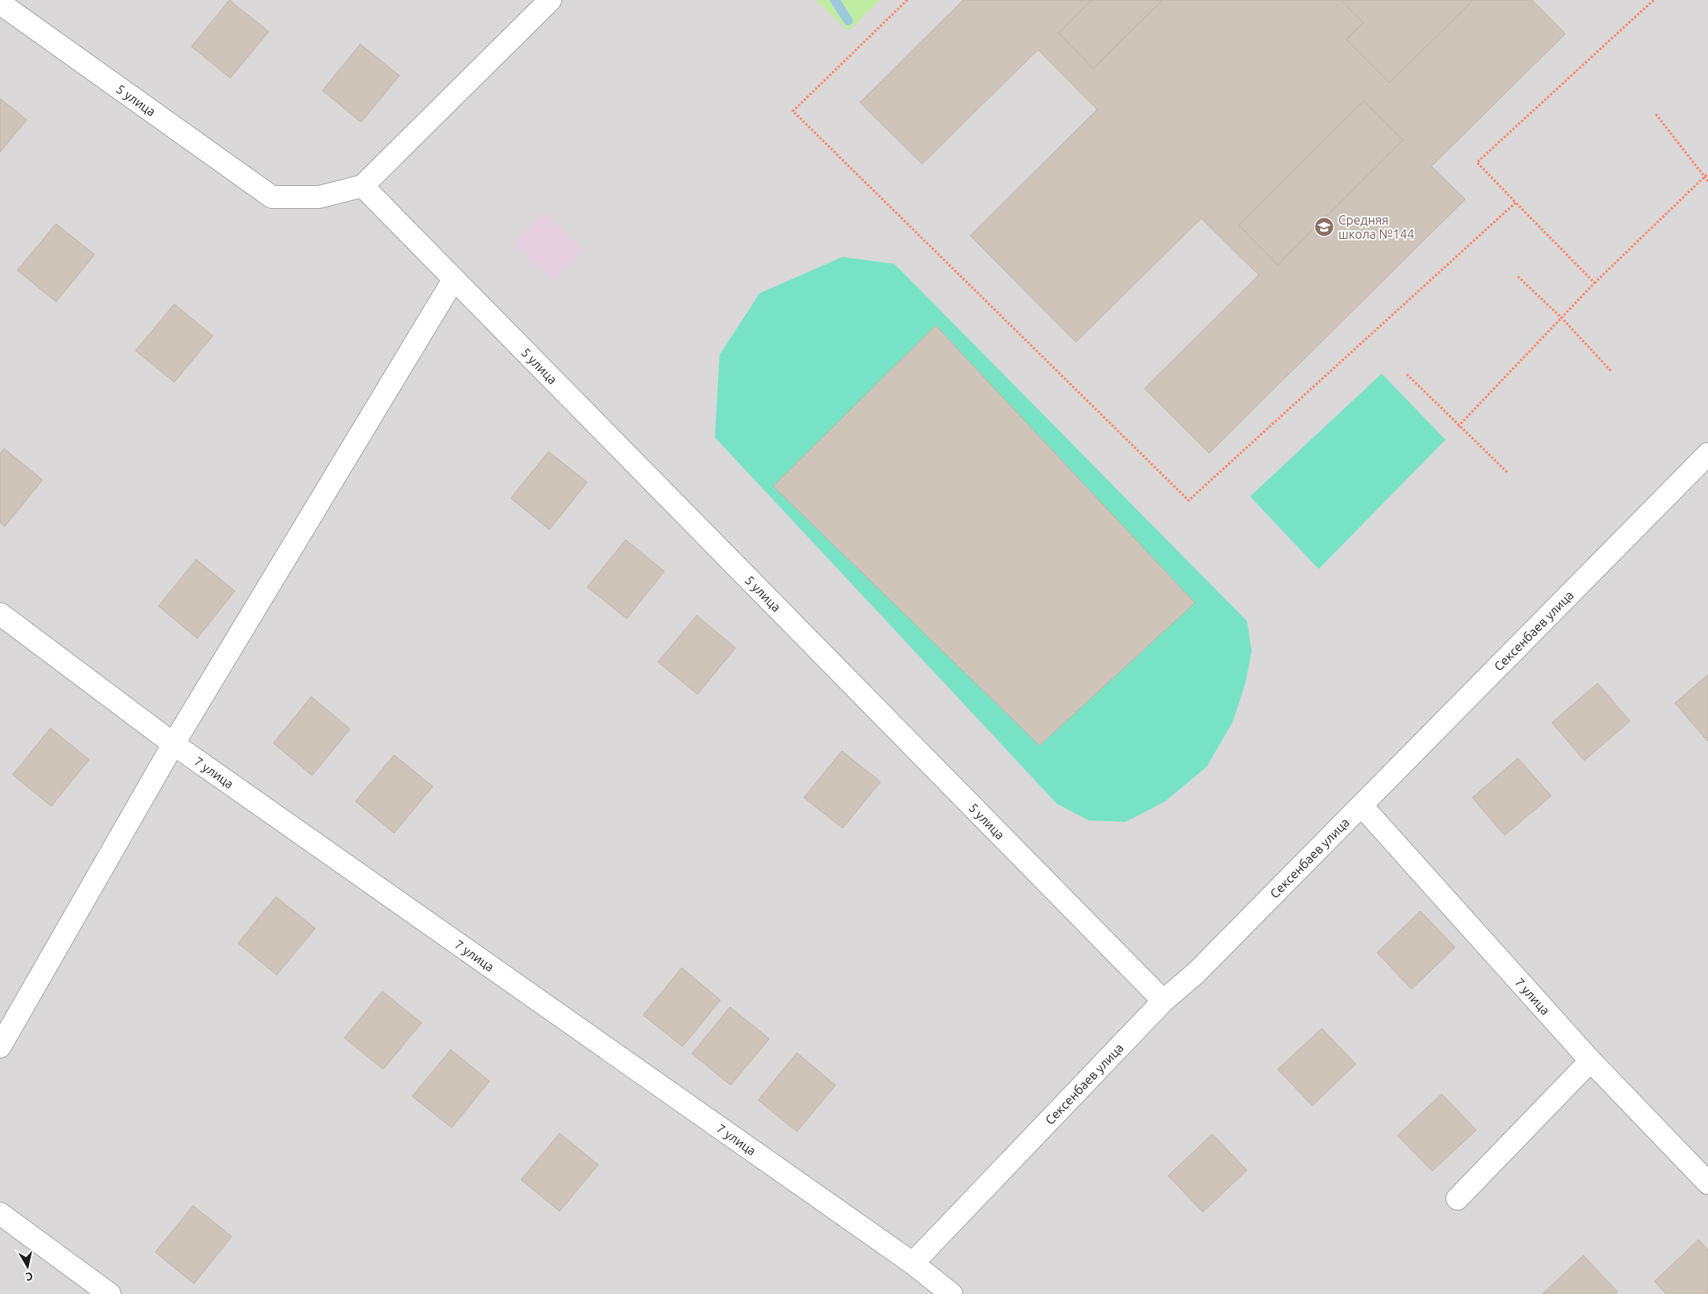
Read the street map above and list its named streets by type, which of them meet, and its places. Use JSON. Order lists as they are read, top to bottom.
{
  "streets": {
    "street": ["5 улица", "Сексенбаев улица", "7 улица"]
  },
  "crossings": [
    ["5 улица", "Сексенбаев улица"],
    ["Сексенбаев улица", "7 улица"]
  ],
  "places": {
    "school or university": ["Средняя школа №144"]
  },
  "north": "bottom"
}
